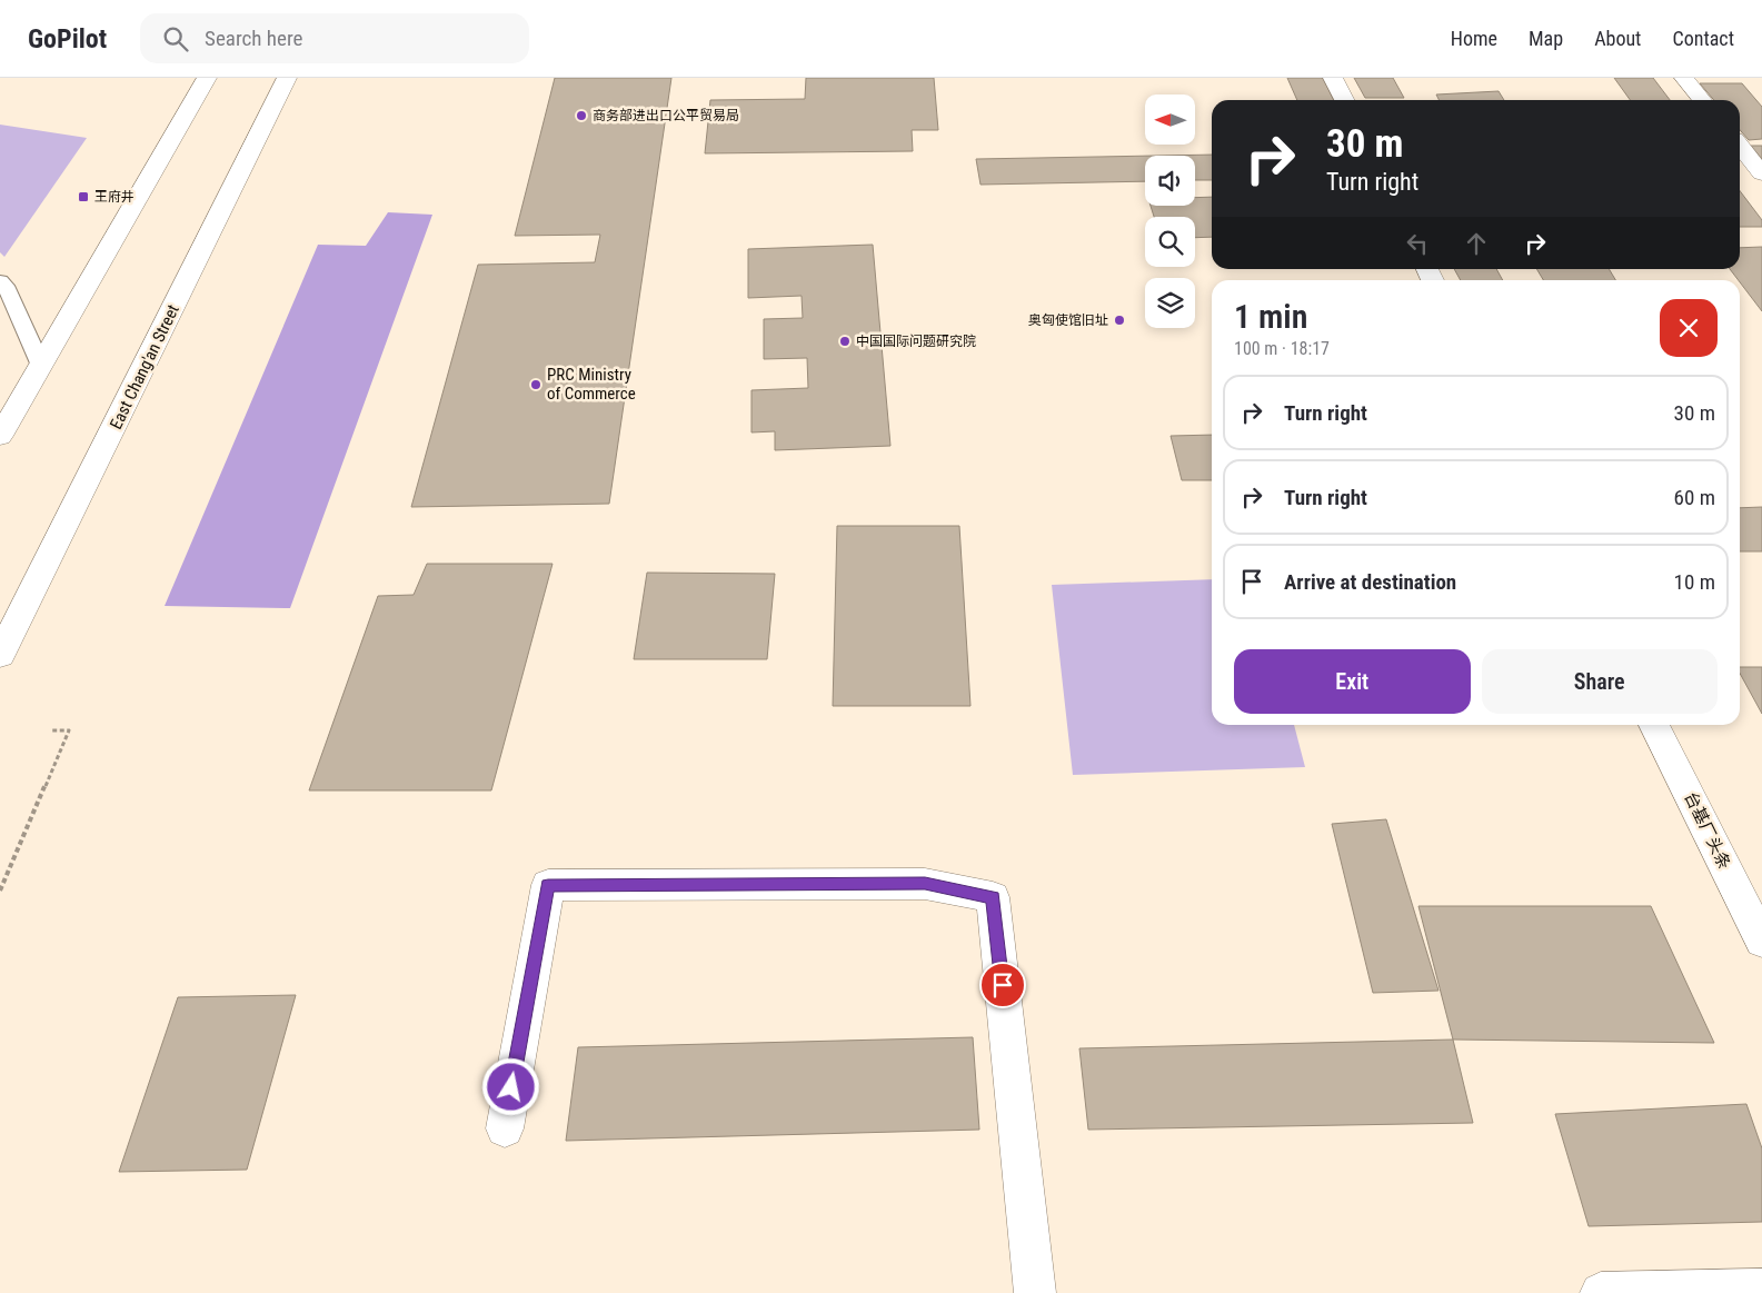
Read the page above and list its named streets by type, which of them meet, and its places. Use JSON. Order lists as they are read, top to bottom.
{
  "streets": {
    "main road": ["East Chang'an Street", "台基厂头条"]
  },
  "places": {
    "other": [
      "商务部进出口公平贸易局",
      "奥匈使馆旧址",
      "中国国际问题研究院",
      "PRC Ministry of Commerce"
    ],
    "transit": ["王府井"]
  },
  "north": "left",
  "page": {
    "header": "GoPilot",
    "search": "Search here",
    "nav": [
      "Home",
      "Map",
      "About",
      "Contact"
    ],
    "turn": ["30 m", "Turn right"],
    "heading": ["1 min", "100 m · 18:17"],
    "list": [
      {
        "name": "Turn right",
        "value": "30 m"
      },
      {
        "name": "Turn right",
        "value": "60 m"
      },
      {
        "name": "Arrive at destination",
        "value": "10 m"
      }
    ],
    "buttons": ["Exit", "Share"]
  }
}
